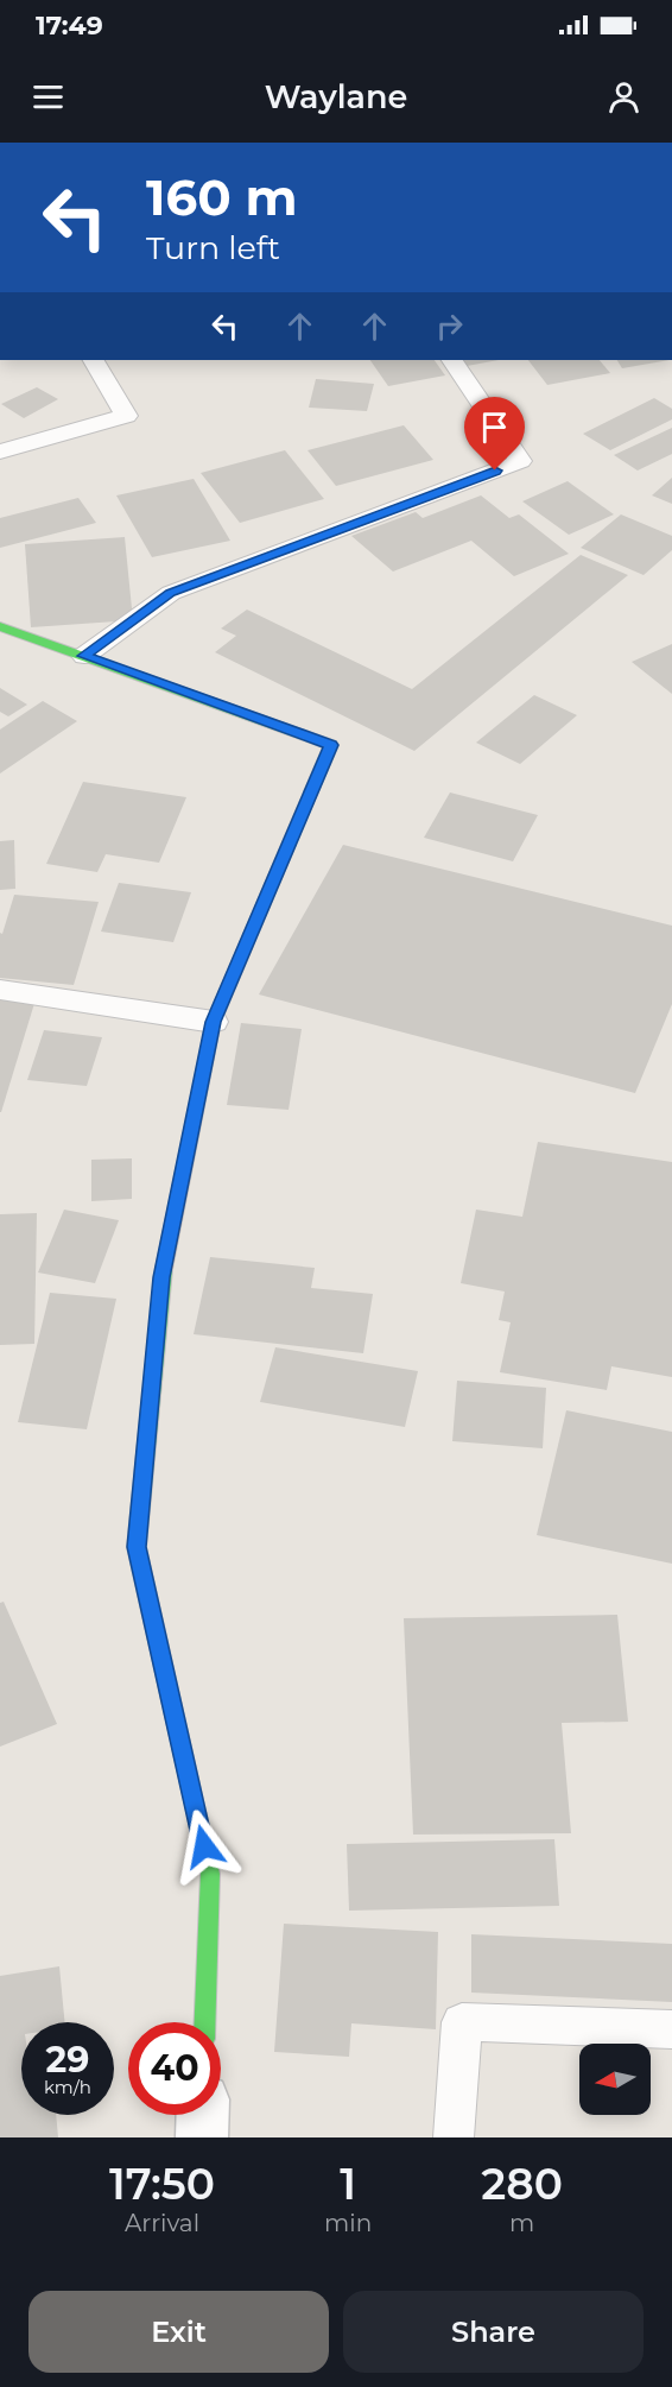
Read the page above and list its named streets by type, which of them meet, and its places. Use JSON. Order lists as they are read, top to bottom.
{
  "north": "left",
  "page": {
    "status": "17:49",
    "header": "Waylane",
    "turn": ["160 m", "Turn left"],
    "speed": "29 km/h",
    "limit": "40",
    "eta": [
      "17:50",
      "Arrival",
      "1",
      "min",
      "280",
      "m"
    ],
    "buttons": ["Exit", "Share"]
  }
}
